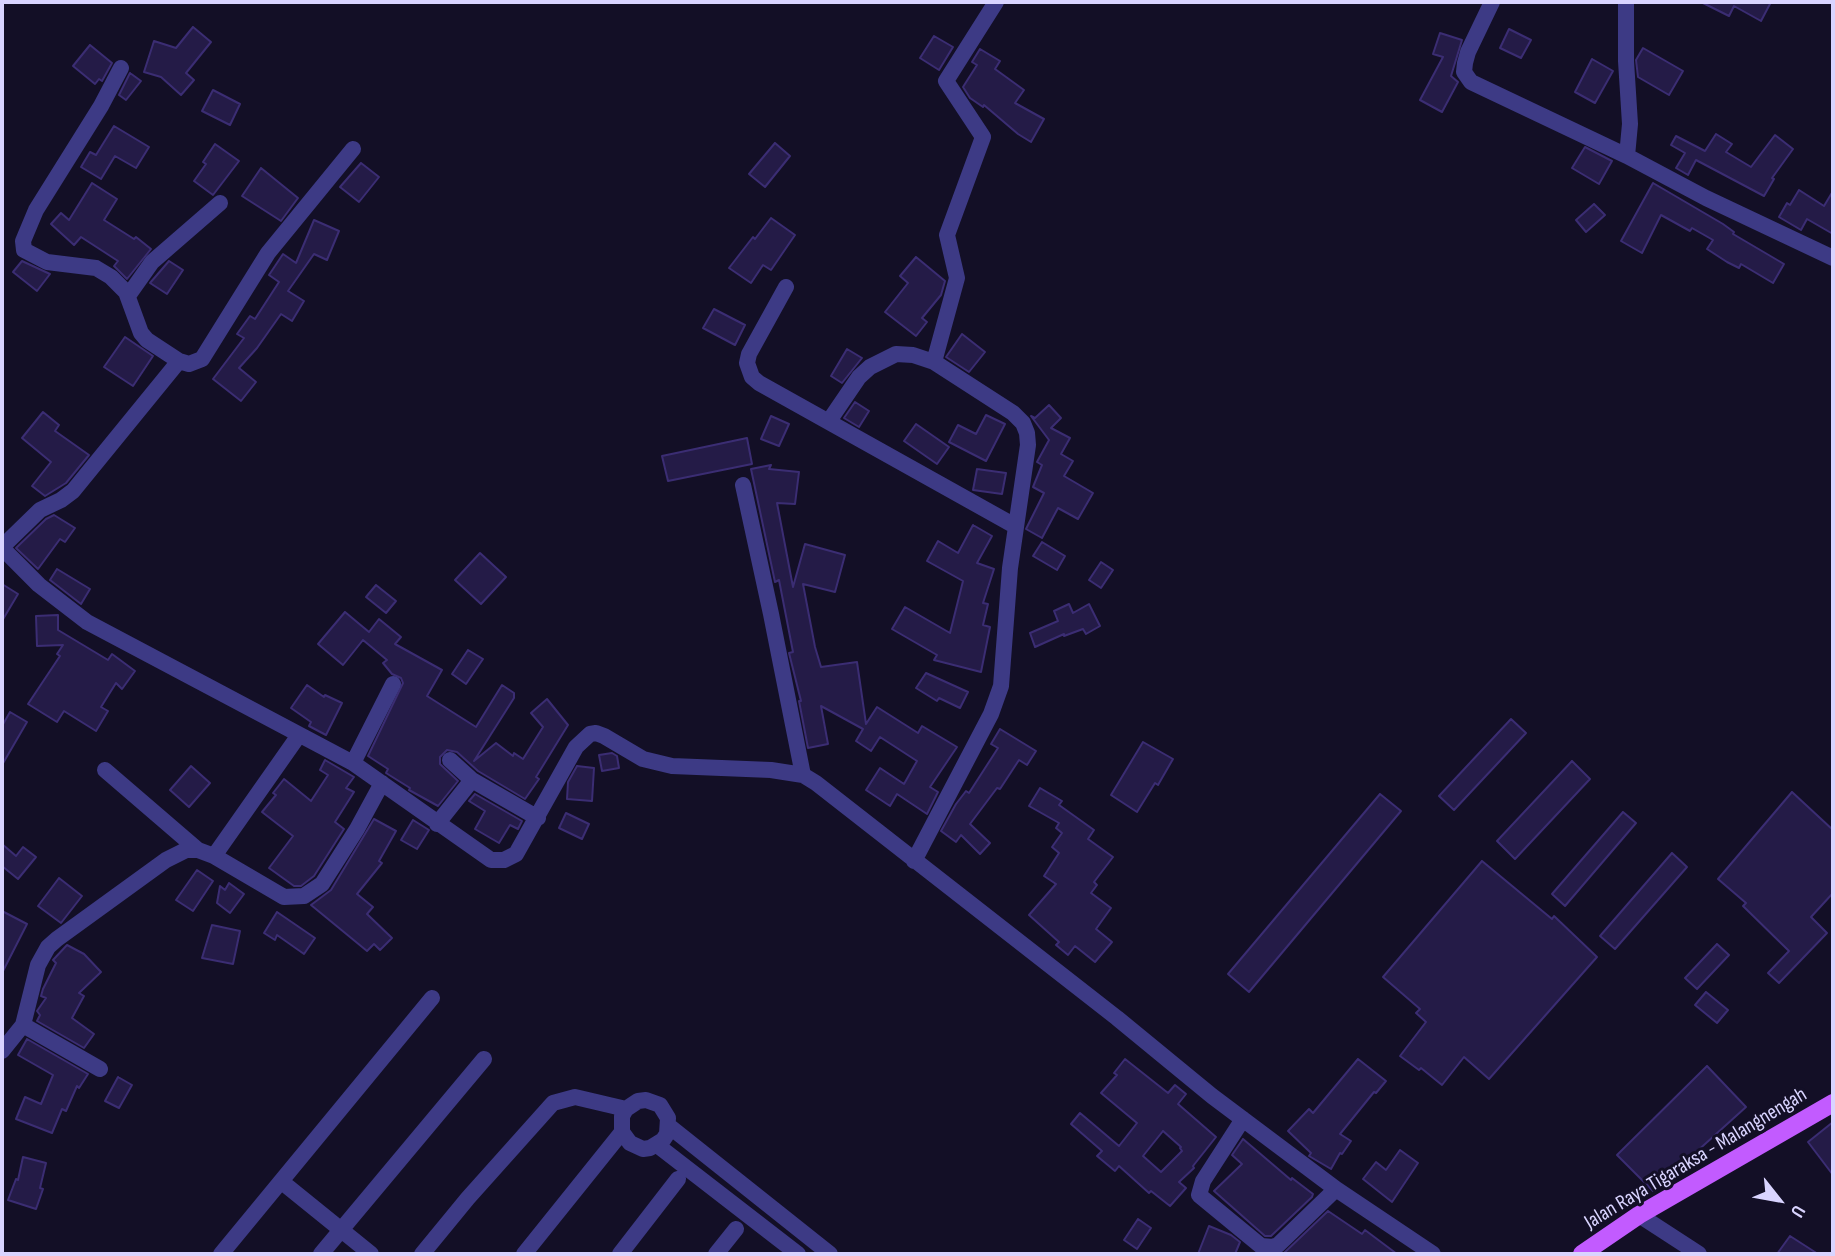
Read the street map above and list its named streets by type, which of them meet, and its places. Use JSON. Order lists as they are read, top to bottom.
{
  "streets": {
    "main road": ["Jalan Raya Tigaraksa - Malangnengah"]
  },
  "north": "bottom right"
}
